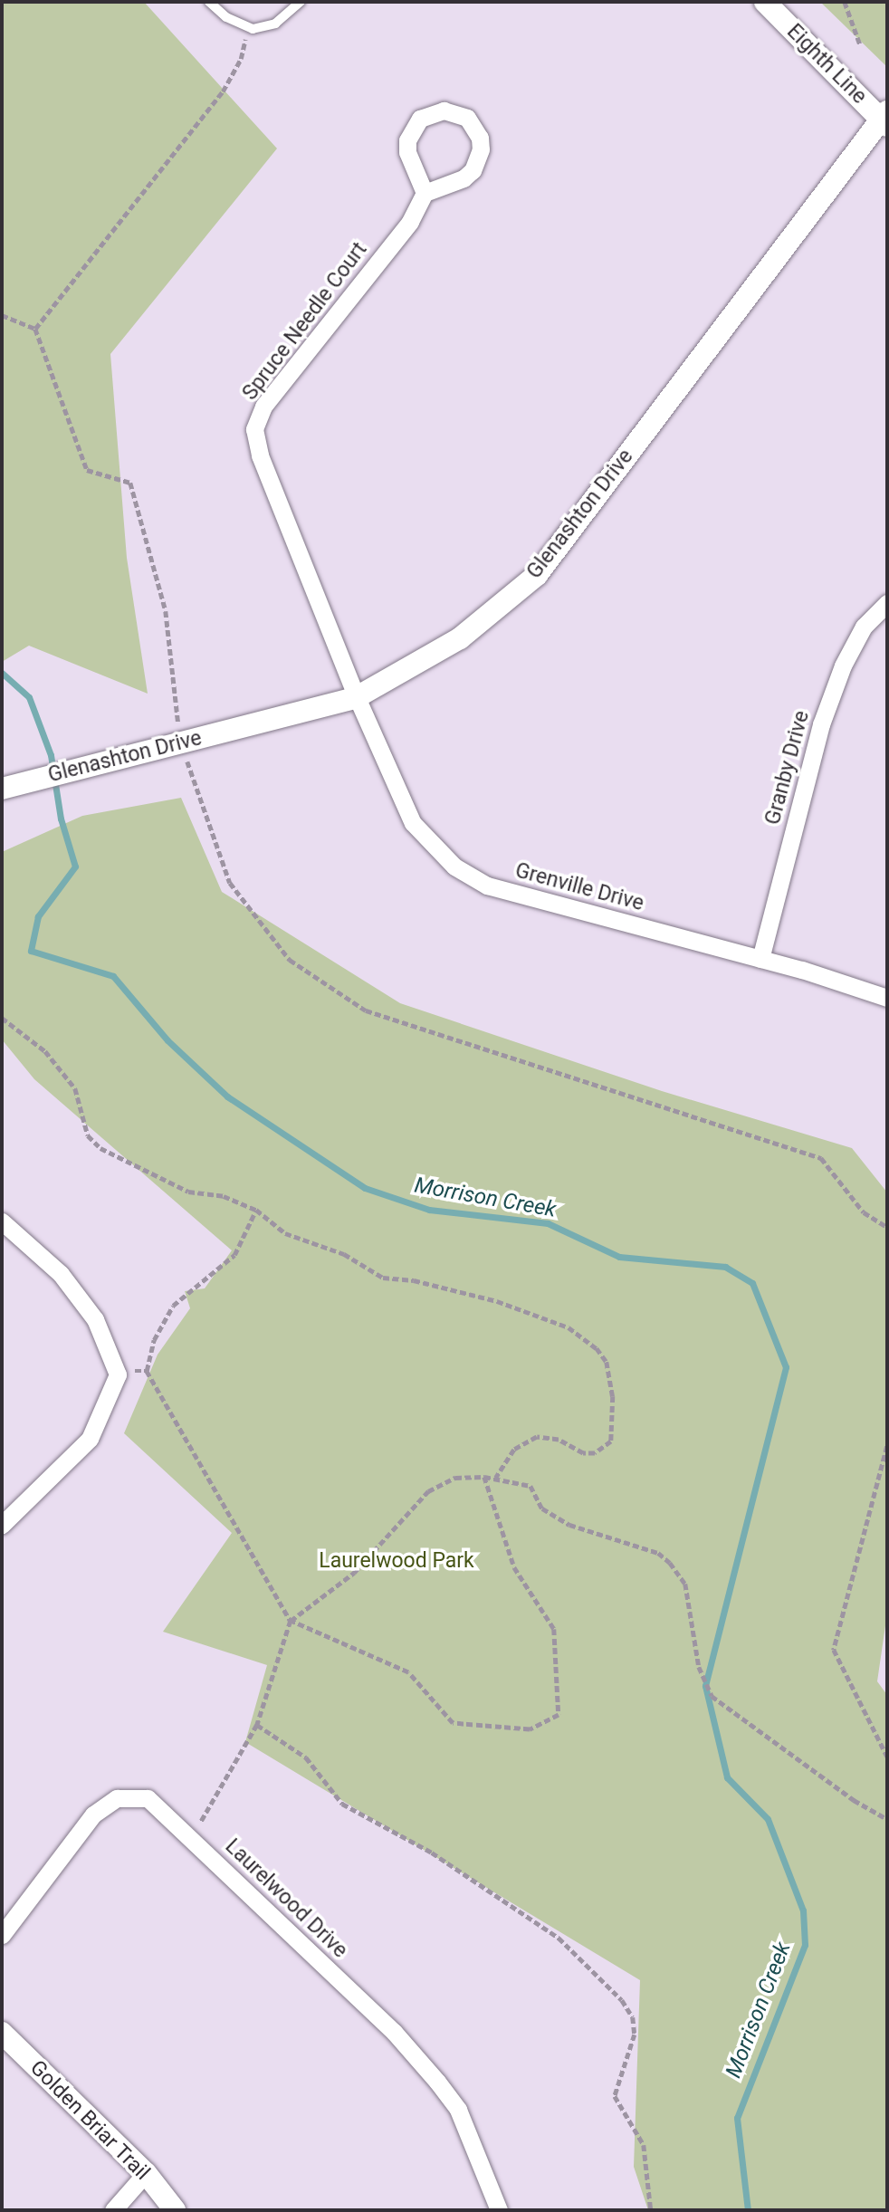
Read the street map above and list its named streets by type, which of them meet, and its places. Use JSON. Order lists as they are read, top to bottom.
{
  "streets": {
    "street": [
      "Eighth Line",
      "Spruce Needle Court",
      "Glenashton Drive",
      "Granby Drive",
      "Grenville Drive",
      "Laurelwood Drive",
      "Golden Briar Trail"
    ]
  },
  "crossings": [
    ["Eighth Line", "Glenashton Drive"],
    ["Spruce Needle Court", "Glenashton Drive"],
    ["Spruce Needle Court", "Grenville Drive"],
    ["Glenashton Drive", "Grenville Drive"],
    ["Granby Drive", "Grenville Drive"]
  ],
  "water": ["Morrison Creek"],
  "parks": ["Laurelwood Park"]
}
